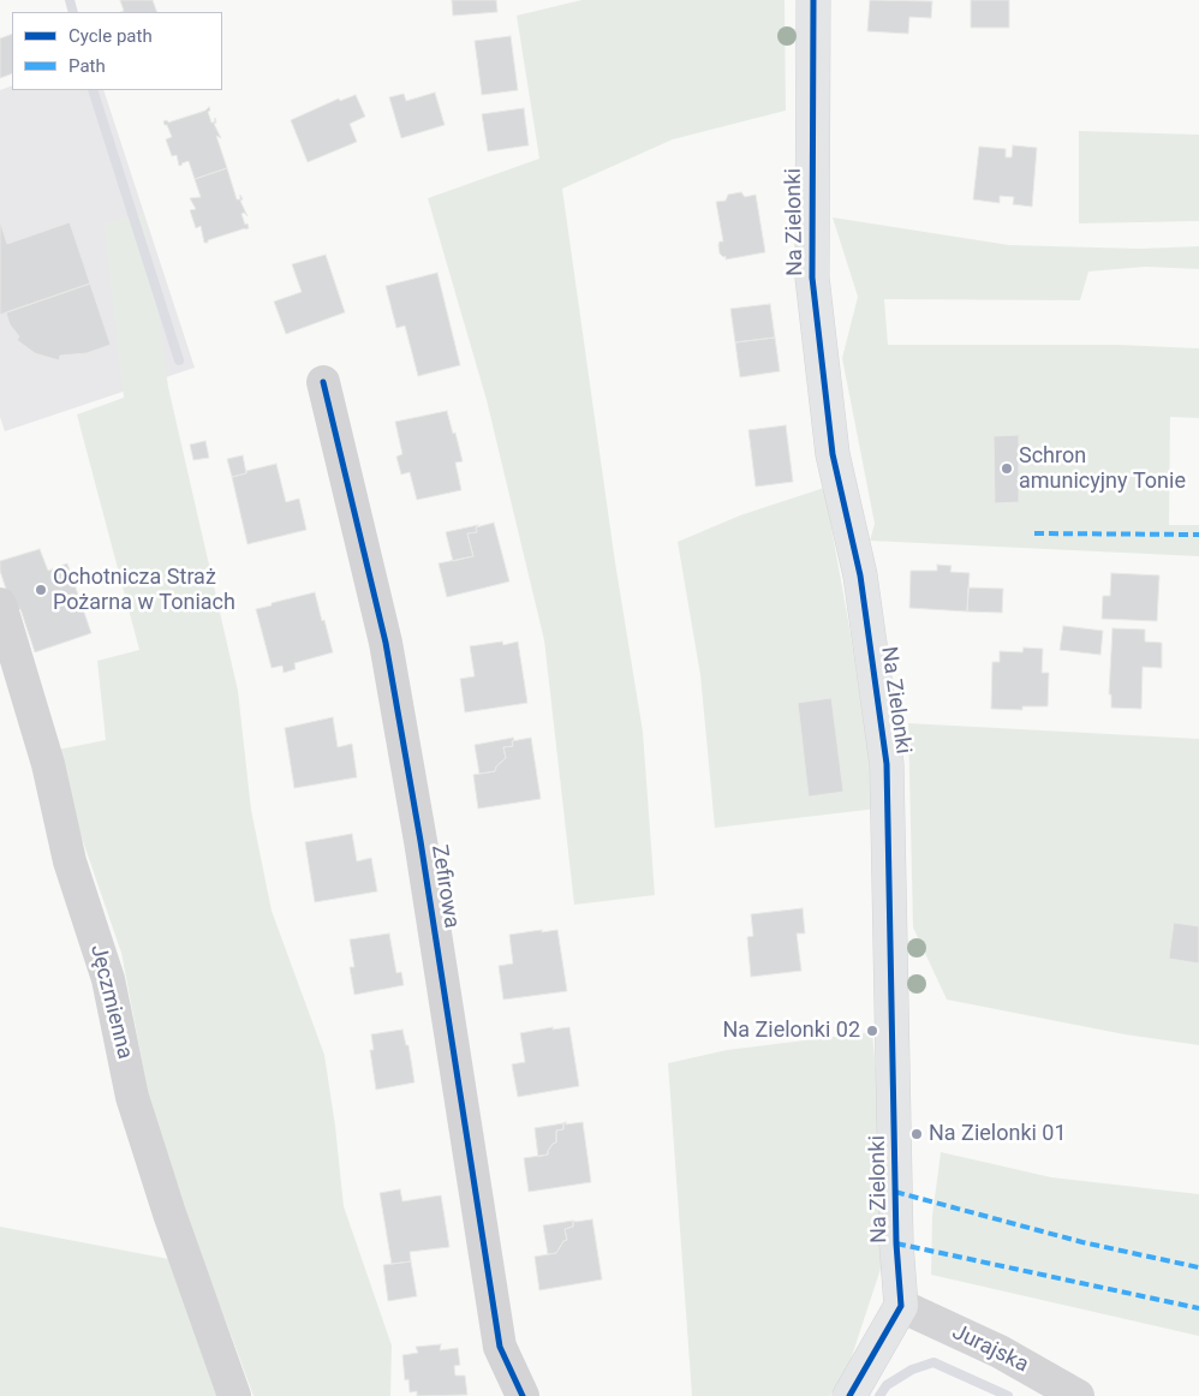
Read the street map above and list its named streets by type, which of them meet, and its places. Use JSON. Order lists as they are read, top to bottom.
{
  "streets": {
    "street": [
      "Na Zielonki",
      "Zefirowa",
      "Jęczmienna",
      "Jurajska"
    ]
  },
  "crossings": [
    ["Na Zielonki", "Jurajska"]
  ],
  "places": [
    "Schron amunicyjny Tonie",
    "Ochotnicza Straż Pożarna w Toniach",
    "Na Zielonki 02",
    "Na Zielonki 01"
  ],
  "legend": ["Cycle path", "Path"]
}
